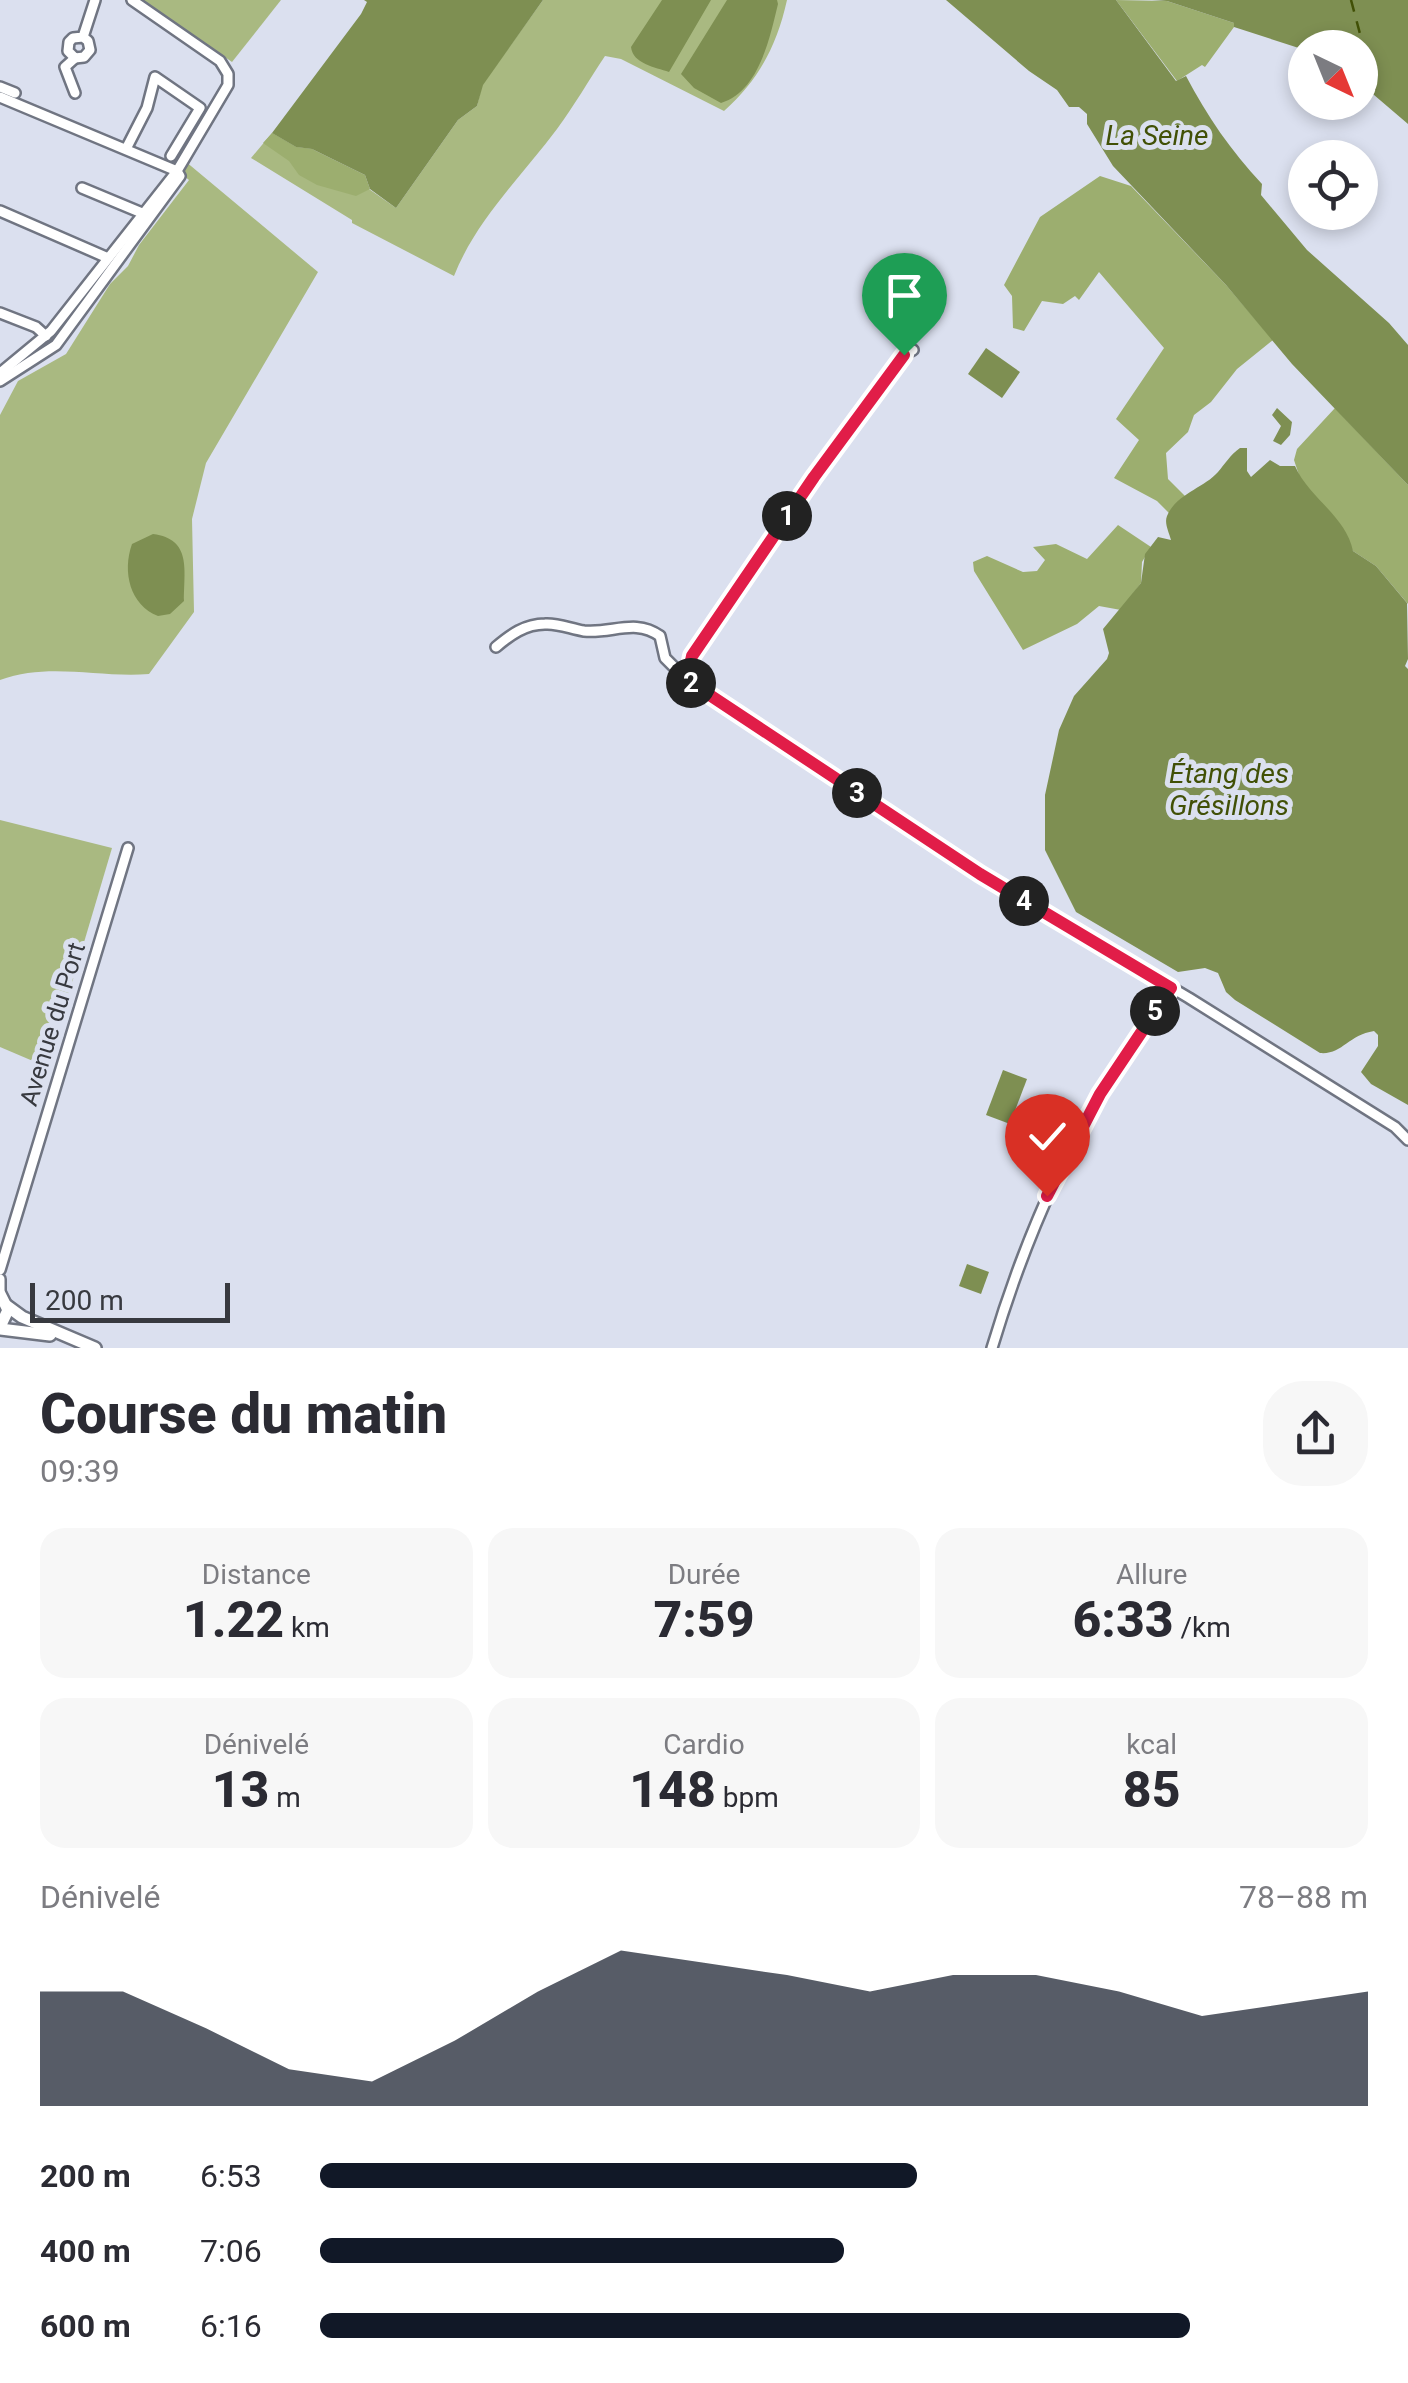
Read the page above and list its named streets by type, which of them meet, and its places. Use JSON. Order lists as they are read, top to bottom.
{
  "streets": {
    "street": ["Avenue du Port"]
  },
  "water": ["La Seine", "Étang des Grésillons"],
  "scale_bar": "200 m",
  "north": "bottom right",
  "page": {
    "pins": [
      "1",
      "2",
      "3",
      "4",
      "5"
    ],
    "scale": "200 m",
    "heading": ["Course du matin", "09:39"],
    "stats": [
      ["Distance", "1.22 km"],
      ["Durée", "7:59"],
      ["Allure", "6:33 /km"],
      ["Dénivelé", "13 m"],
      ["Cardio", "148 bpm"],
      ["kcal", "85"]
    ],
    "chart": ["Dénivelé", "78–88 m"],
    "list": [
      {
        "name": "200 m",
        "note": "6:53"
      },
      {
        "name": "400 m",
        "note": "7:06"
      },
      {
        "name": "600 m",
        "note": "6:16"
      }
    ]
  }
}
